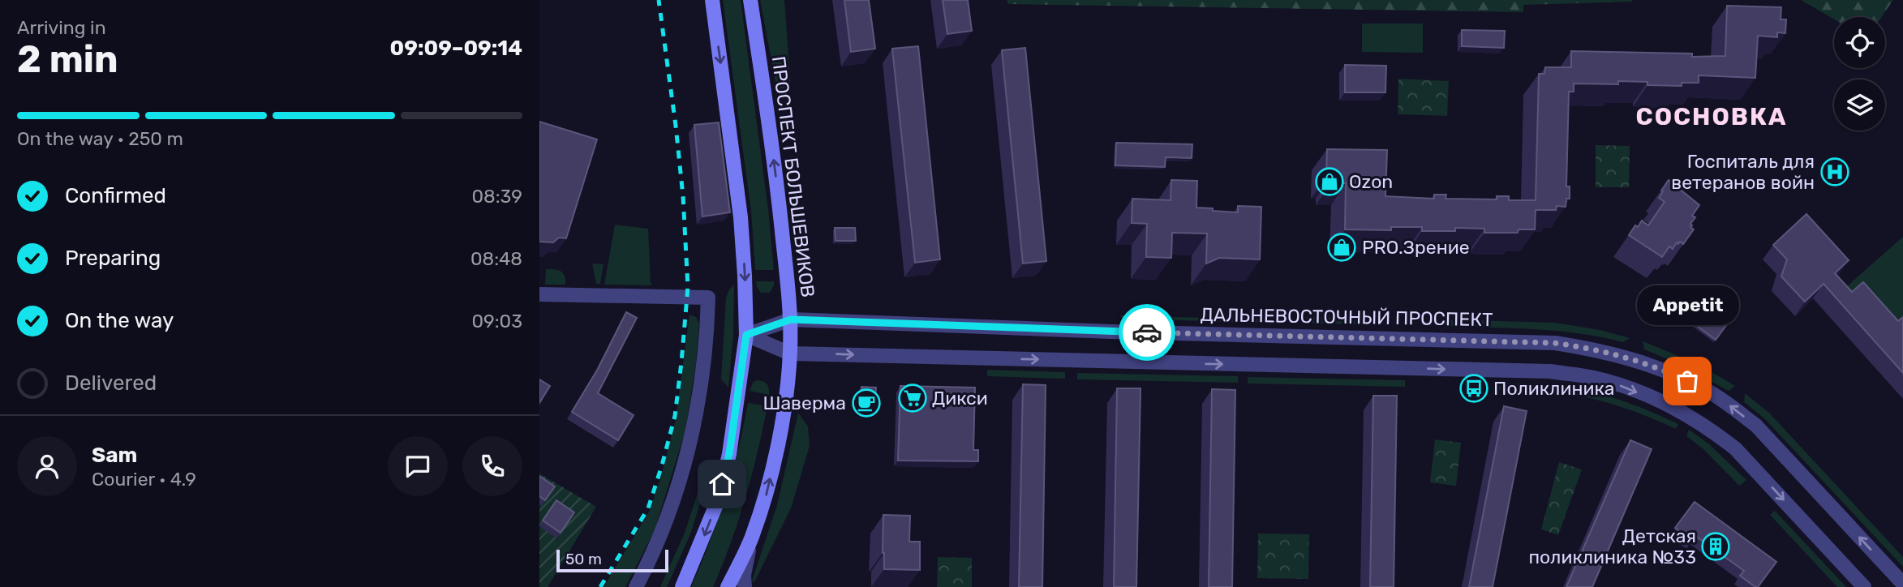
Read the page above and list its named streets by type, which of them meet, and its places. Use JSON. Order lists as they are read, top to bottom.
{
  "streets": {
    "main road": ["ПРОСПЕКТ БОЛЬШЕВИКОВ"],
    "street": ["ДАЛЬНЕВОСТОЧНЫЙ ПРОСПЕКТ"]
  },
  "crossings": [
    ["ПРОСПЕКТ БОЛЬШЕВИКОВ", "ДАЛЬНЕВОСТОЧНЫЙ ПРОСПЕКТ"]
  ],
  "districts": ["СОСНОВКА"],
  "places": {
    "hospital": ["Госпиталь для ветеранов войн"],
    "shop": ["Ozon", "PRO.Зрение"],
    "other": ["Appetit"],
    "bus stop": ["Поликлиника"],
    "supermarket": ["Дикси"],
    "cafe": ["Шаверма"],
    "building": ["Детская поликлиника №33"]
  },
  "scale_bar": "50 m",
  "page": {
    "heading": ["2 min", "Arriving in", "09:09–09:14"],
    "panel": ["Sam", "Courier · 4.9"],
    "bar": "On the way · 250 m",
    "list": [
      ["Confirmed", "08:39"],
      ["Preparing", "08:48"],
      ["On the way", "09:03"],
      "Delivered"
    ],
    "bubble": "Appetit",
    "scale": "50 m"
  }
}
